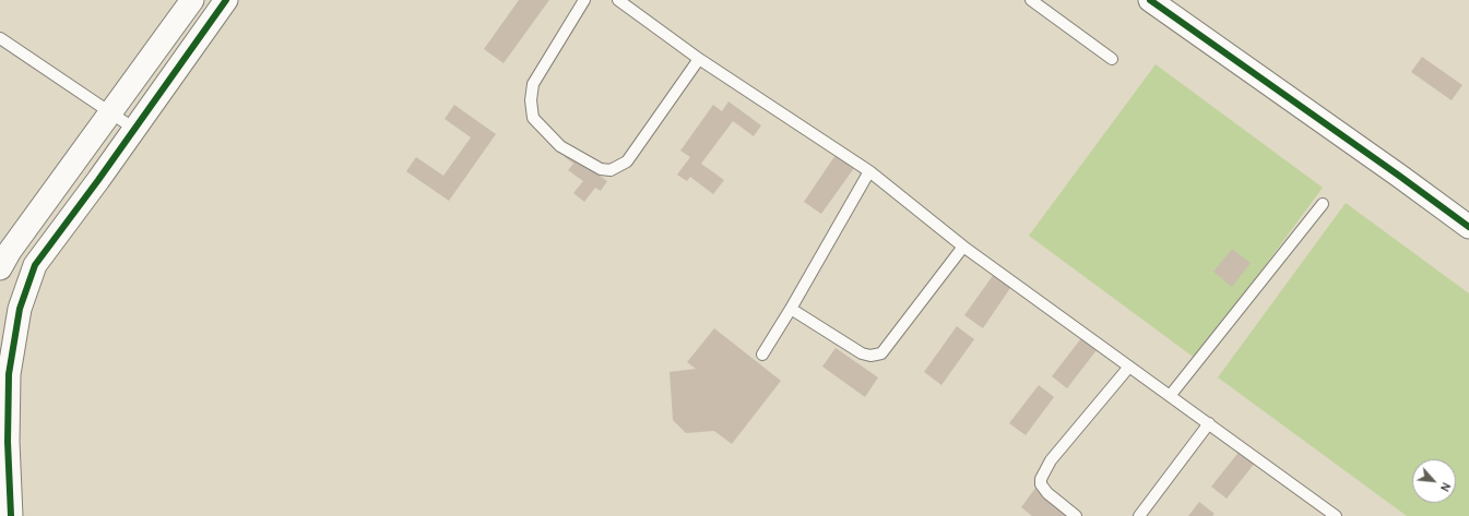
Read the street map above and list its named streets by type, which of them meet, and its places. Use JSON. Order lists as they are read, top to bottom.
{
  "north": "bottom right"
}
